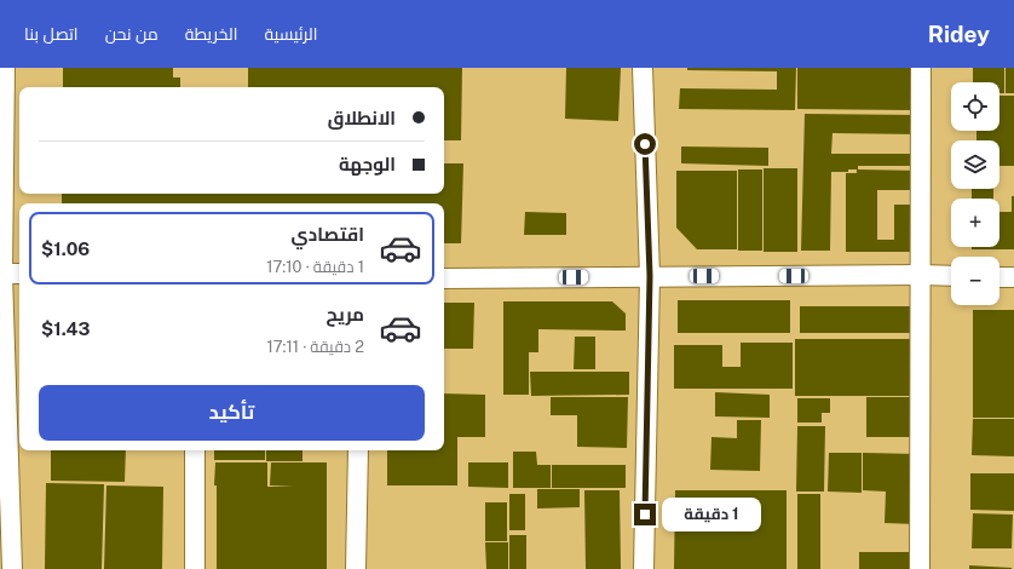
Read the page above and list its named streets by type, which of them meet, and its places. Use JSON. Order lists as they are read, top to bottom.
{
  "page": {
    "header": "Ridey",
    "nav": [
      "الرئيسية",
      "الخريطة",
      "من نحن",
      "اتصل بنا"
    ],
    "map_buttons": ["+", "−"],
    "banner": ["الانطلاق", "الوجهة"],
    "list": [
      {
        "name": "اقتصادي",
        "note": "1 دقيقة · 17:10",
        "value": "$1.06"
      },
      {
        "name": "مريح",
        "note": "2 دقيقة · 17:11",
        "value": "$1.43"
      }
    ],
    "buttons": "تأكيد",
    "bubble": "1 دقيقة"
  }
}
